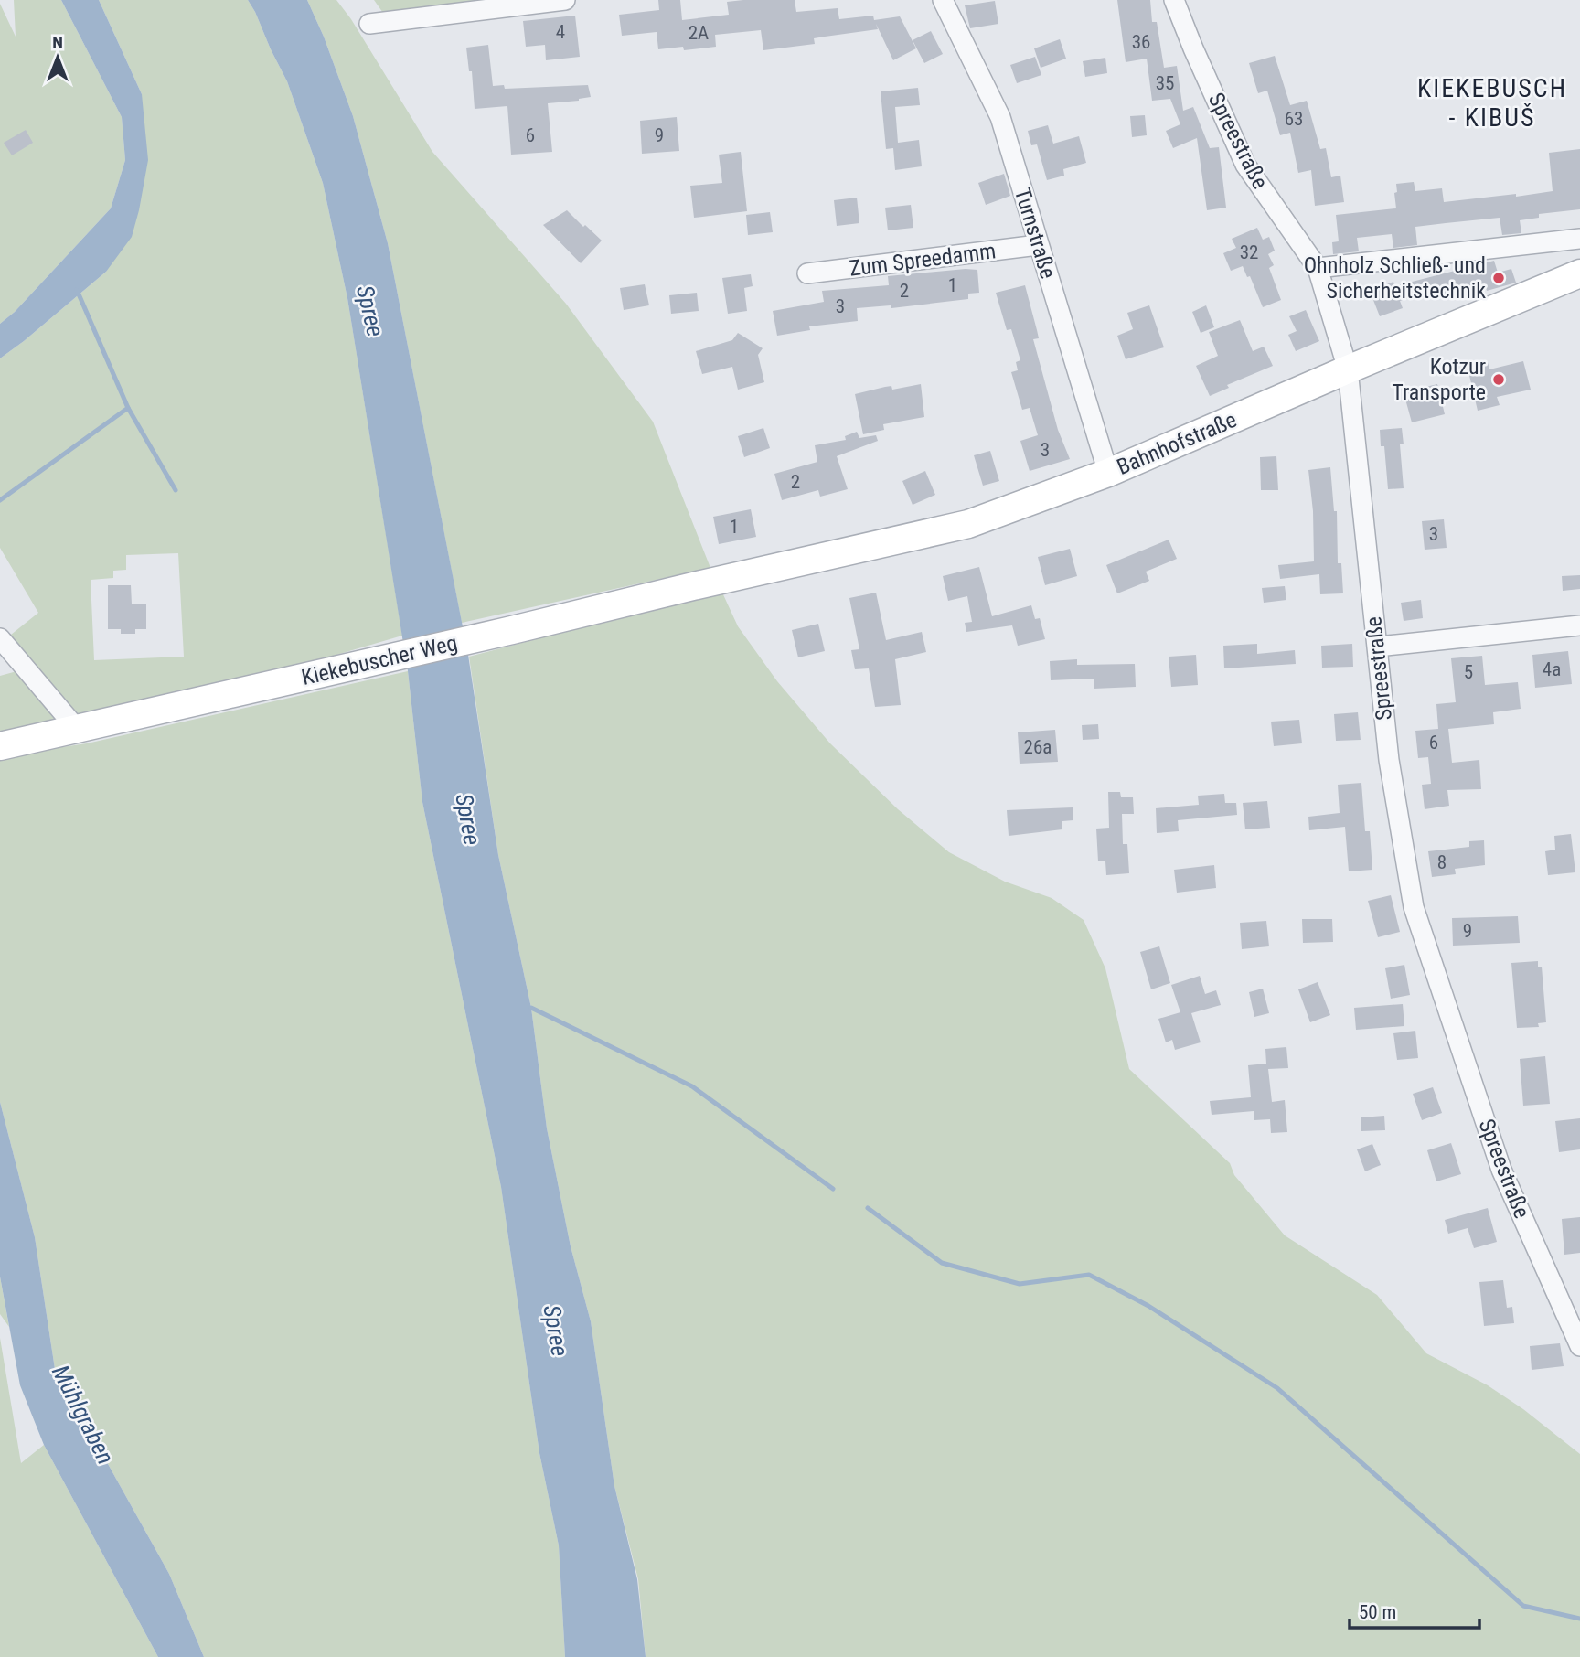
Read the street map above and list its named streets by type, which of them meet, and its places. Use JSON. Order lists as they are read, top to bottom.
{
  "streets": {
    "main road": ["Bahnhofstraße", "Kiekebuscher Weg"],
    "street": ["Spreestraße", "Turnstraße", "Zum Spreedamm"]
  },
  "crossings": [
    ["Spreestraße", "Bahnhofstraße"],
    ["Turnstraße", "Zum Spreedamm"],
    ["Turnstraße", "Bahnhofstraße"],
    ["Bahnhofstraße", "Kiekebuscher Weg"]
  ],
  "districts": ["KIEKEBUSCH - KIBUŠ"],
  "water": ["Spree", "Mühlgraben"],
  "places": ["Ohnholz Schließ- und Sicherheitstechnik", "Kotzur Transporte"],
  "house_numbers": [
    "4",
    "2A",
    "36",
    "35",
    "63",
    "6",
    "9",
    "32",
    "1",
    "2",
    "3",
    "3",
    "2",
    "1",
    "3",
    "4a",
    "5",
    "6",
    "26a",
    "8",
    "9"
  ],
  "scale_bar": "50 m",
  "north": "top"
}
